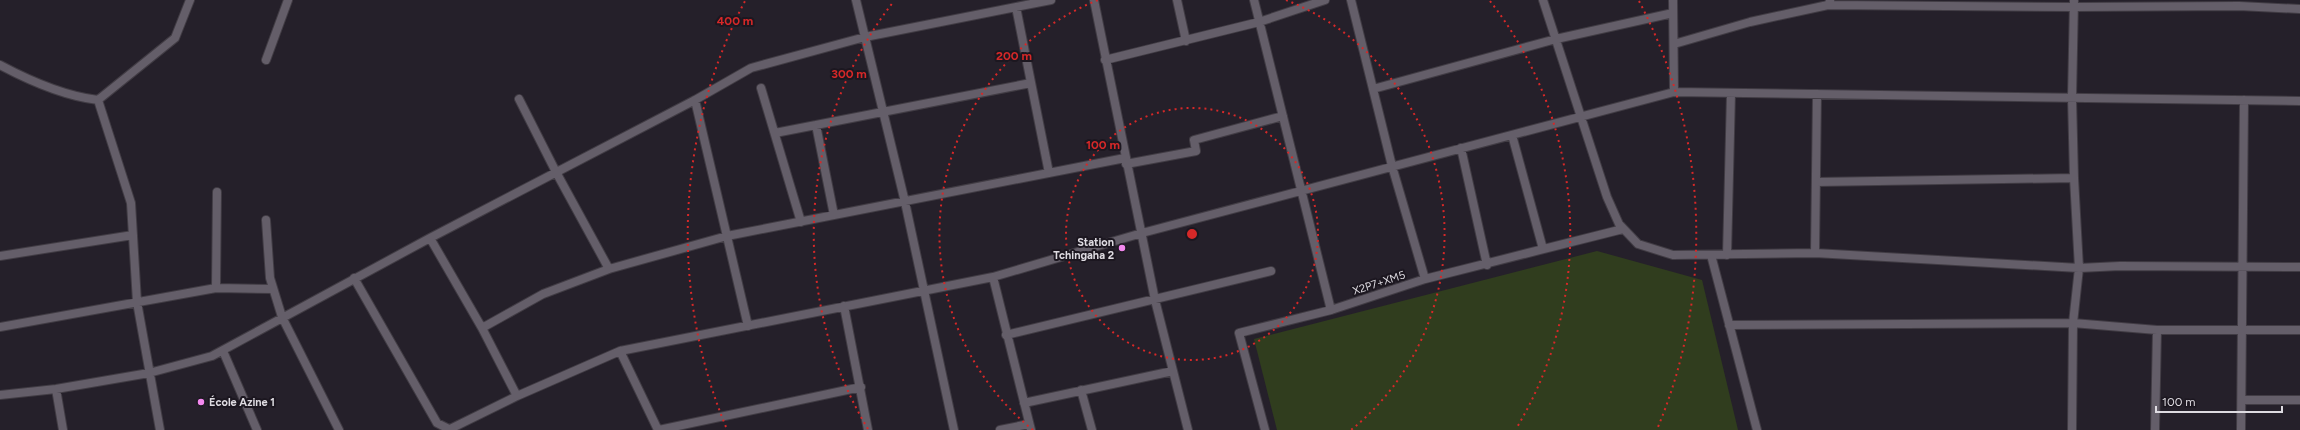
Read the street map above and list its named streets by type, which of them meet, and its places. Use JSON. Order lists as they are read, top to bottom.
{
  "streets": {
    "street": ["X2P7+XM5"]
  },
  "places": ["Station Tchingaha 2", "École Azine 1"],
  "scale_bar": "100 m",
  "rings": [
    "400 m",
    "200 m",
    "300 m",
    "100 m"
  ]
}
